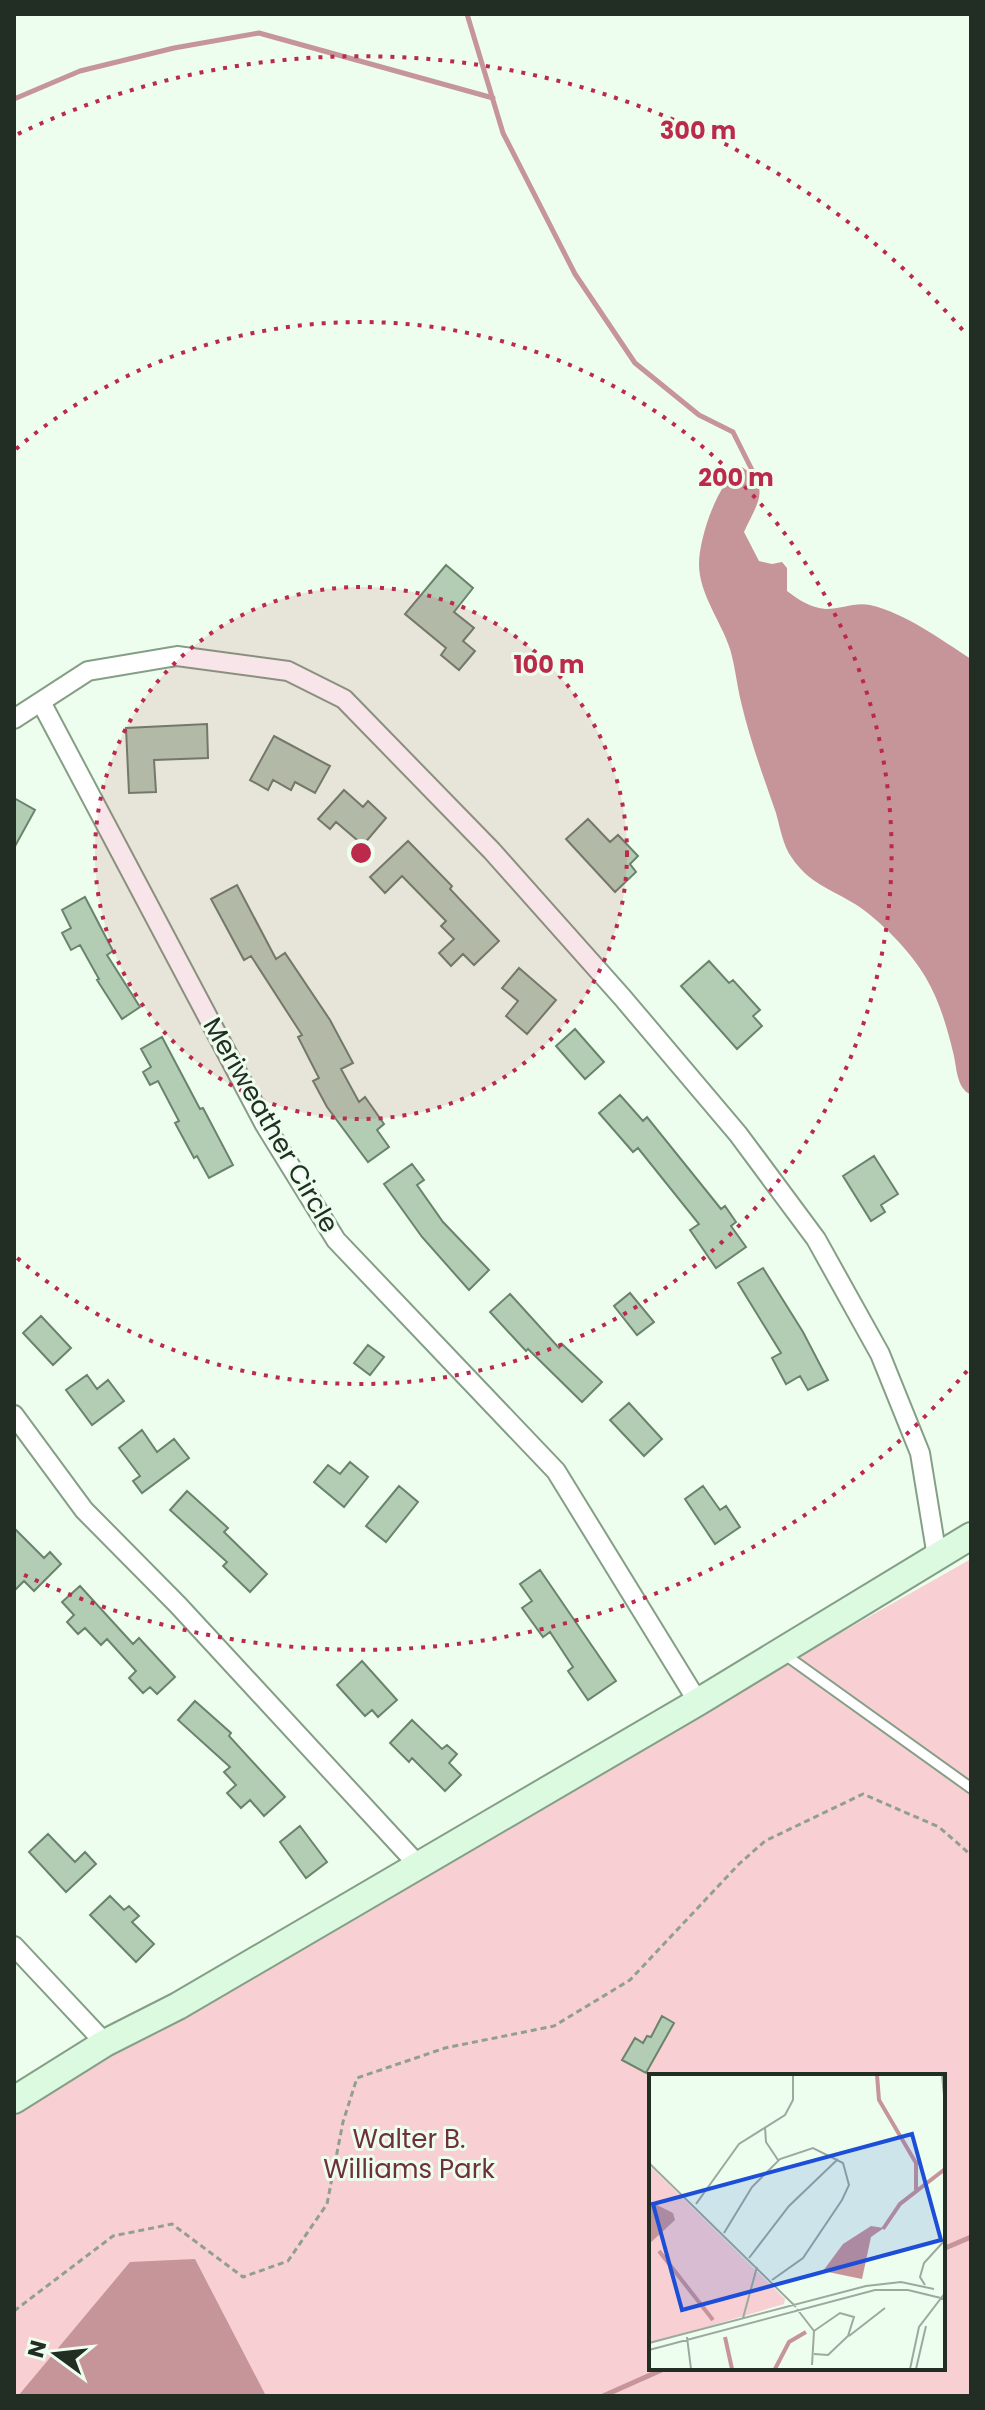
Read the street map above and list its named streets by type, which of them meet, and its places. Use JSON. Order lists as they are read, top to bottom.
{
  "streets": {
    "street": ["Meriweather Circle"]
  },
  "parks": ["Walter B. Williams Park"],
  "north": "left",
  "rings": ["300 m", "200 m", "100 m"]
}
